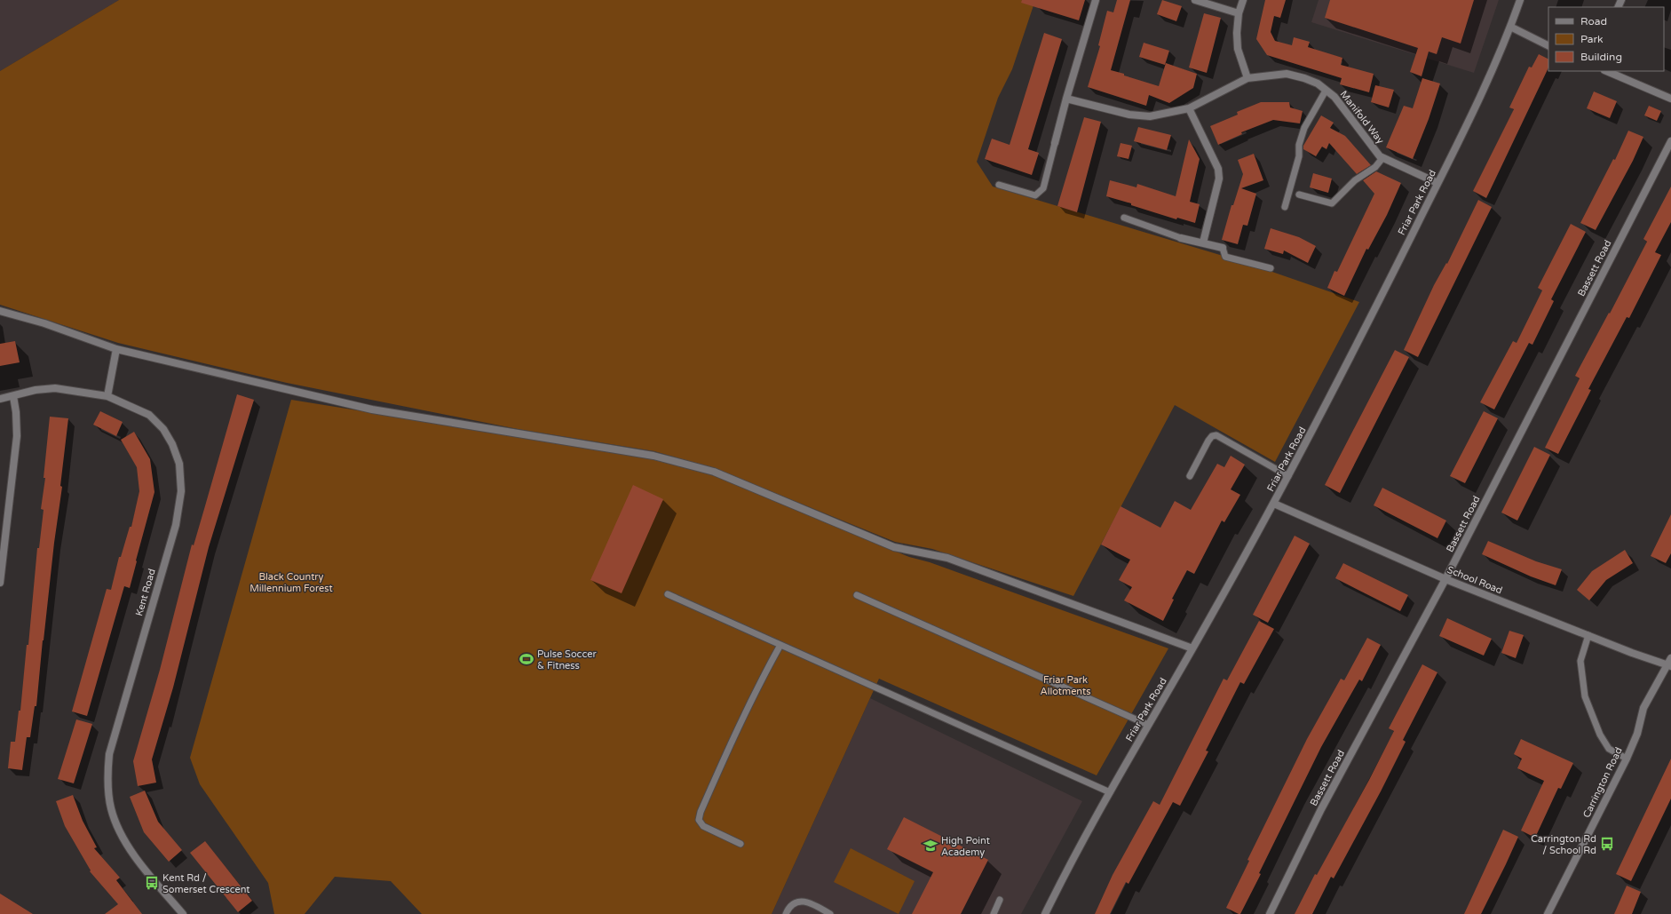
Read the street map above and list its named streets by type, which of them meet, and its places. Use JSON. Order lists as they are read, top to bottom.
{
  "streets": {
    "street": [
      "Manifold Way",
      "Friar Park Road",
      "Bassett Road",
      "School Road",
      "Kent Road",
      "Carrington Road"
    ]
  },
  "crossings": [
    ["Manifold Way", "Friar Park Road"],
    ["Friar Park Road", "School Road"],
    ["Bassett Road", "School Road"],
    ["School Road", "Carrington Road"]
  ],
  "parks": ["Black Country Millennium Forest", "Friar Park Allotments"],
  "places": {
    "sports": ["Pulse Soccer & Fitness"],
    "bus stop": ["Carrington Rd / School Rd", "Kent Rd / Somerset Crescent"],
    "school or university": ["High Point Academy"]
  },
  "legend": ["Road", "Park", "Building"]
}
